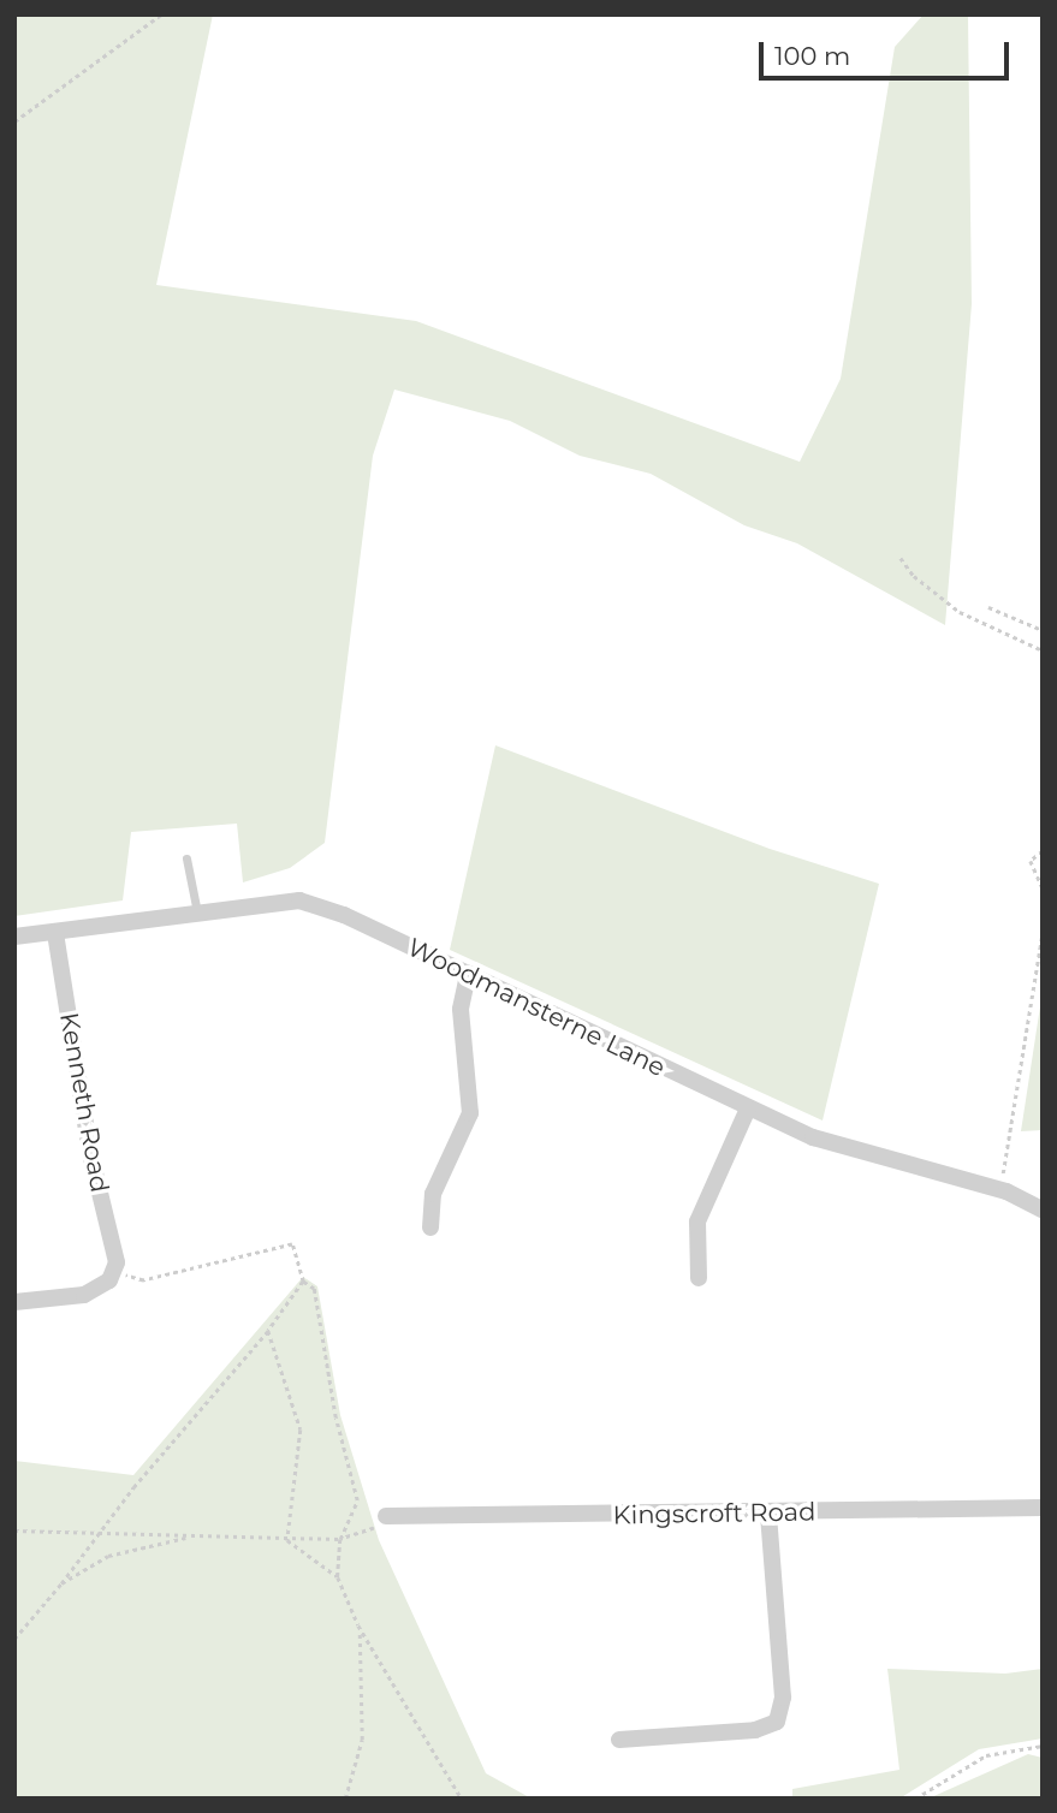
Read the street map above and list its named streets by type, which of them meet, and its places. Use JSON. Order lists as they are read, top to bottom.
{
  "streets": {
    "street": ["Woodmansterne Lane", "Kenneth Road", "Kingscroft Road"]
  },
  "crossings": [
    ["Woodmansterne Lane", "Kenneth Road"]
  ],
  "scale_bar": "100 m"
}
